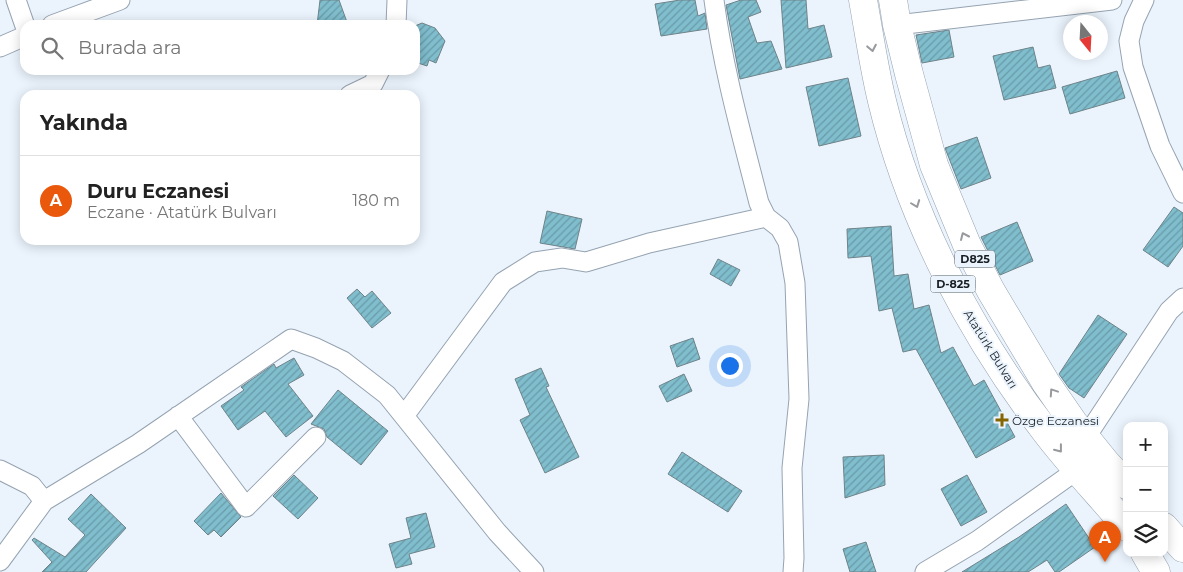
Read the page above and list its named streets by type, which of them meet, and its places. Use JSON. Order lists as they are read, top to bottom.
{
  "streets": {
    "highway": ["D825", "D-825", "Atatürk Bulvarı"]
  },
  "places": {
    "health": ["Özge Eczanesi"]
  },
  "north": "bottom",
  "page": {
    "search": "Burada ara",
    "heading": "Yakında",
    "list": [
      {
        "mark": "A",
        "name": "Duru Eczanesi",
        "note": "Eczane · Atatürk Bulvarı",
        "value": "180 m"
      }
    ],
    "map_buttons": ["+", "−"],
    "pins": "A"
  }
}
